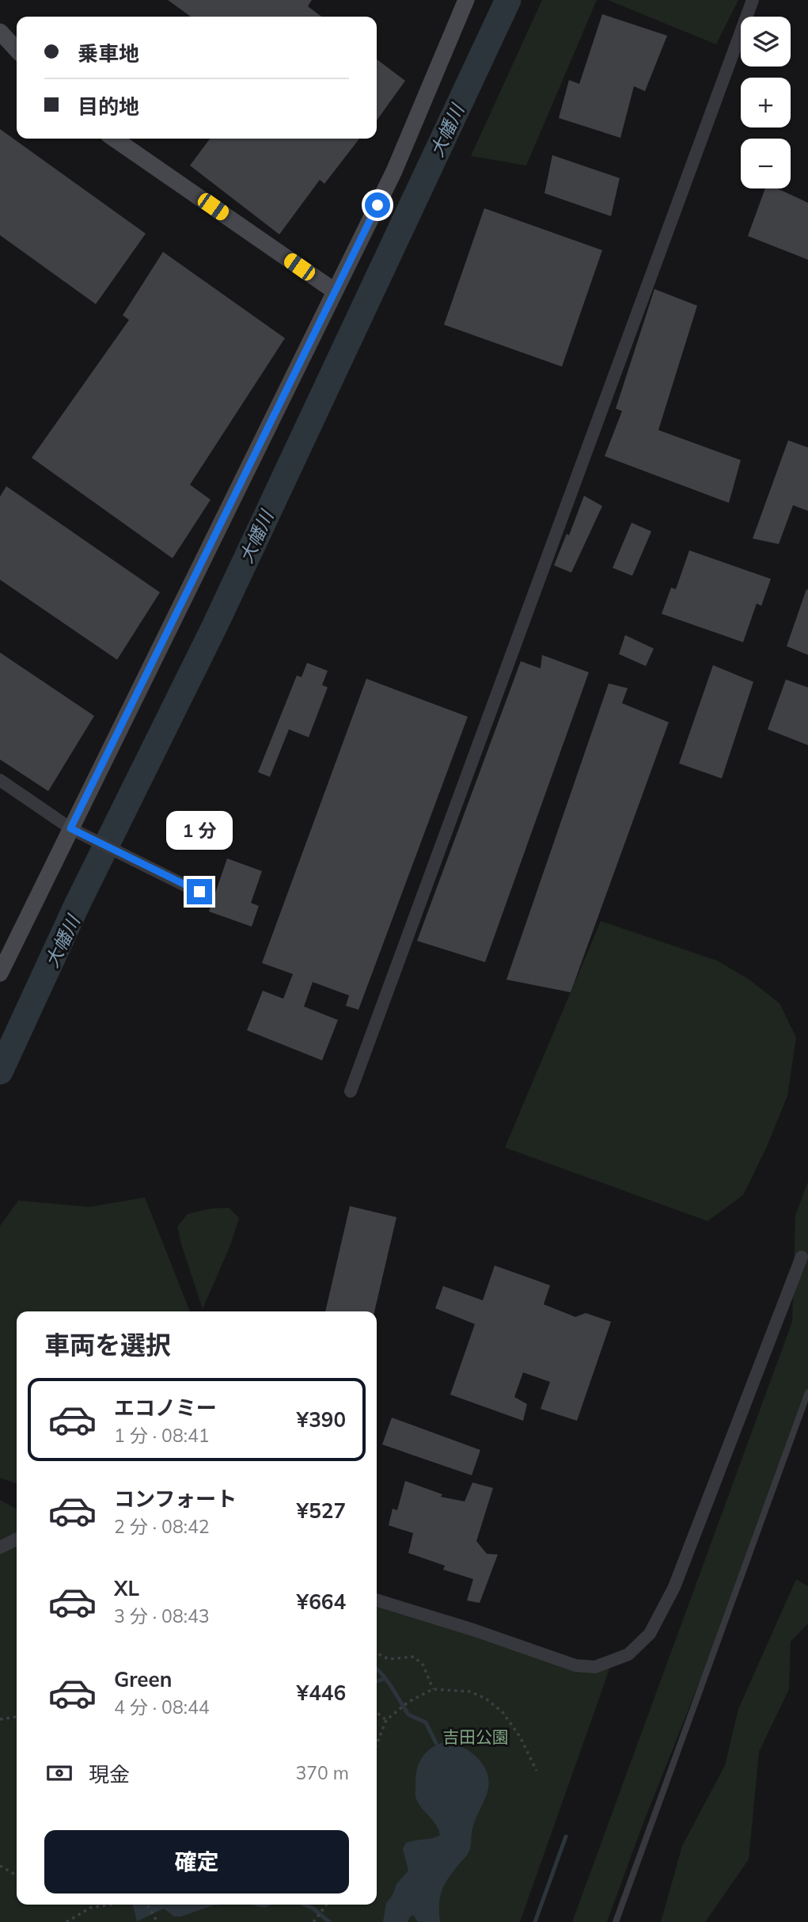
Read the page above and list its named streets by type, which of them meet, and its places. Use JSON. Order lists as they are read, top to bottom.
{
  "water": ["大幡川"],
  "parks": ["吉田公園"],
  "page": {
    "map_buttons": ["+", "−"],
    "banner": ["乗車地", "目的地"],
    "bubble": "1 分",
    "heading": "車両を選択",
    "list": [
      {
        "name": "エコノミー",
        "note": "1 分 · 08:41",
        "value": "¥390"
      },
      {
        "name": "コンフォート",
        "note": "2 分 · 08:42",
        "value": "¥527"
      },
      {
        "name": "XL",
        "note": "3 分 · 08:43",
        "value": "¥664"
      },
      {
        "name": "Green",
        "note": "4 分 · 08:44",
        "value": "¥446"
      }
    ],
    "pay": ["現金", "370 m"],
    "buttons": "確定"
  }
}
